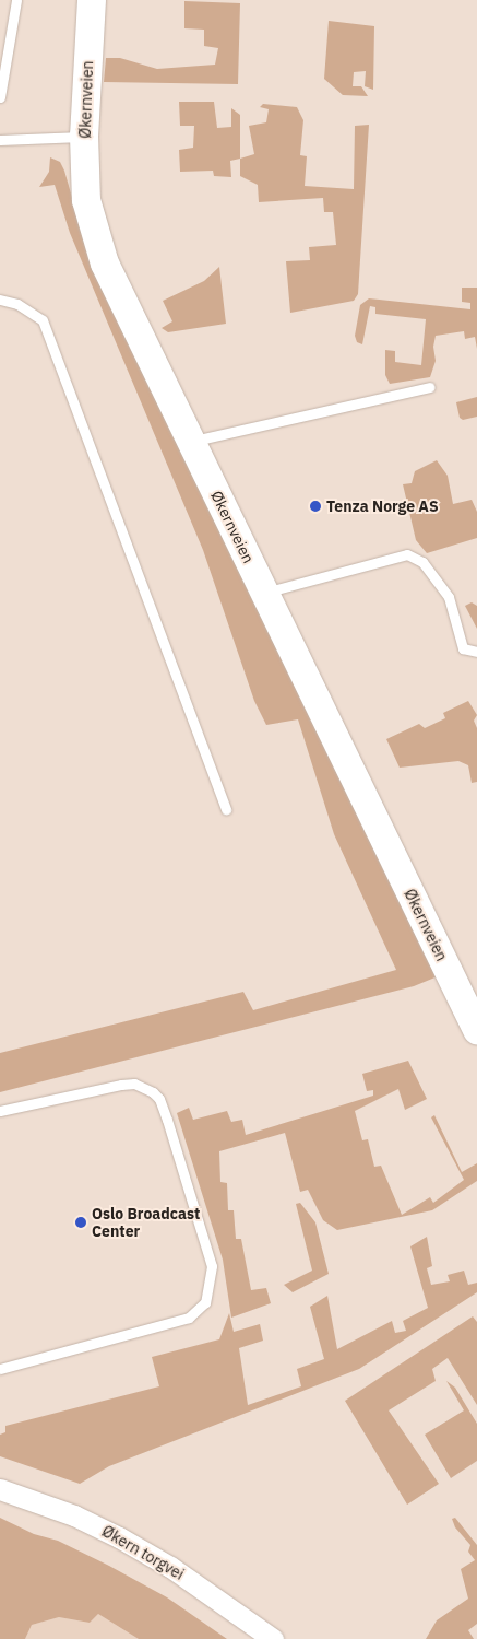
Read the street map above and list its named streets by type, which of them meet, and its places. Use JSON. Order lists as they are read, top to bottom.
{
  "streets": {
    "street": ["Økernveien", "Økern torgvei"]
  },
  "places": ["Tenza Norge AS", "Oslo Broadcast Center"]
}
